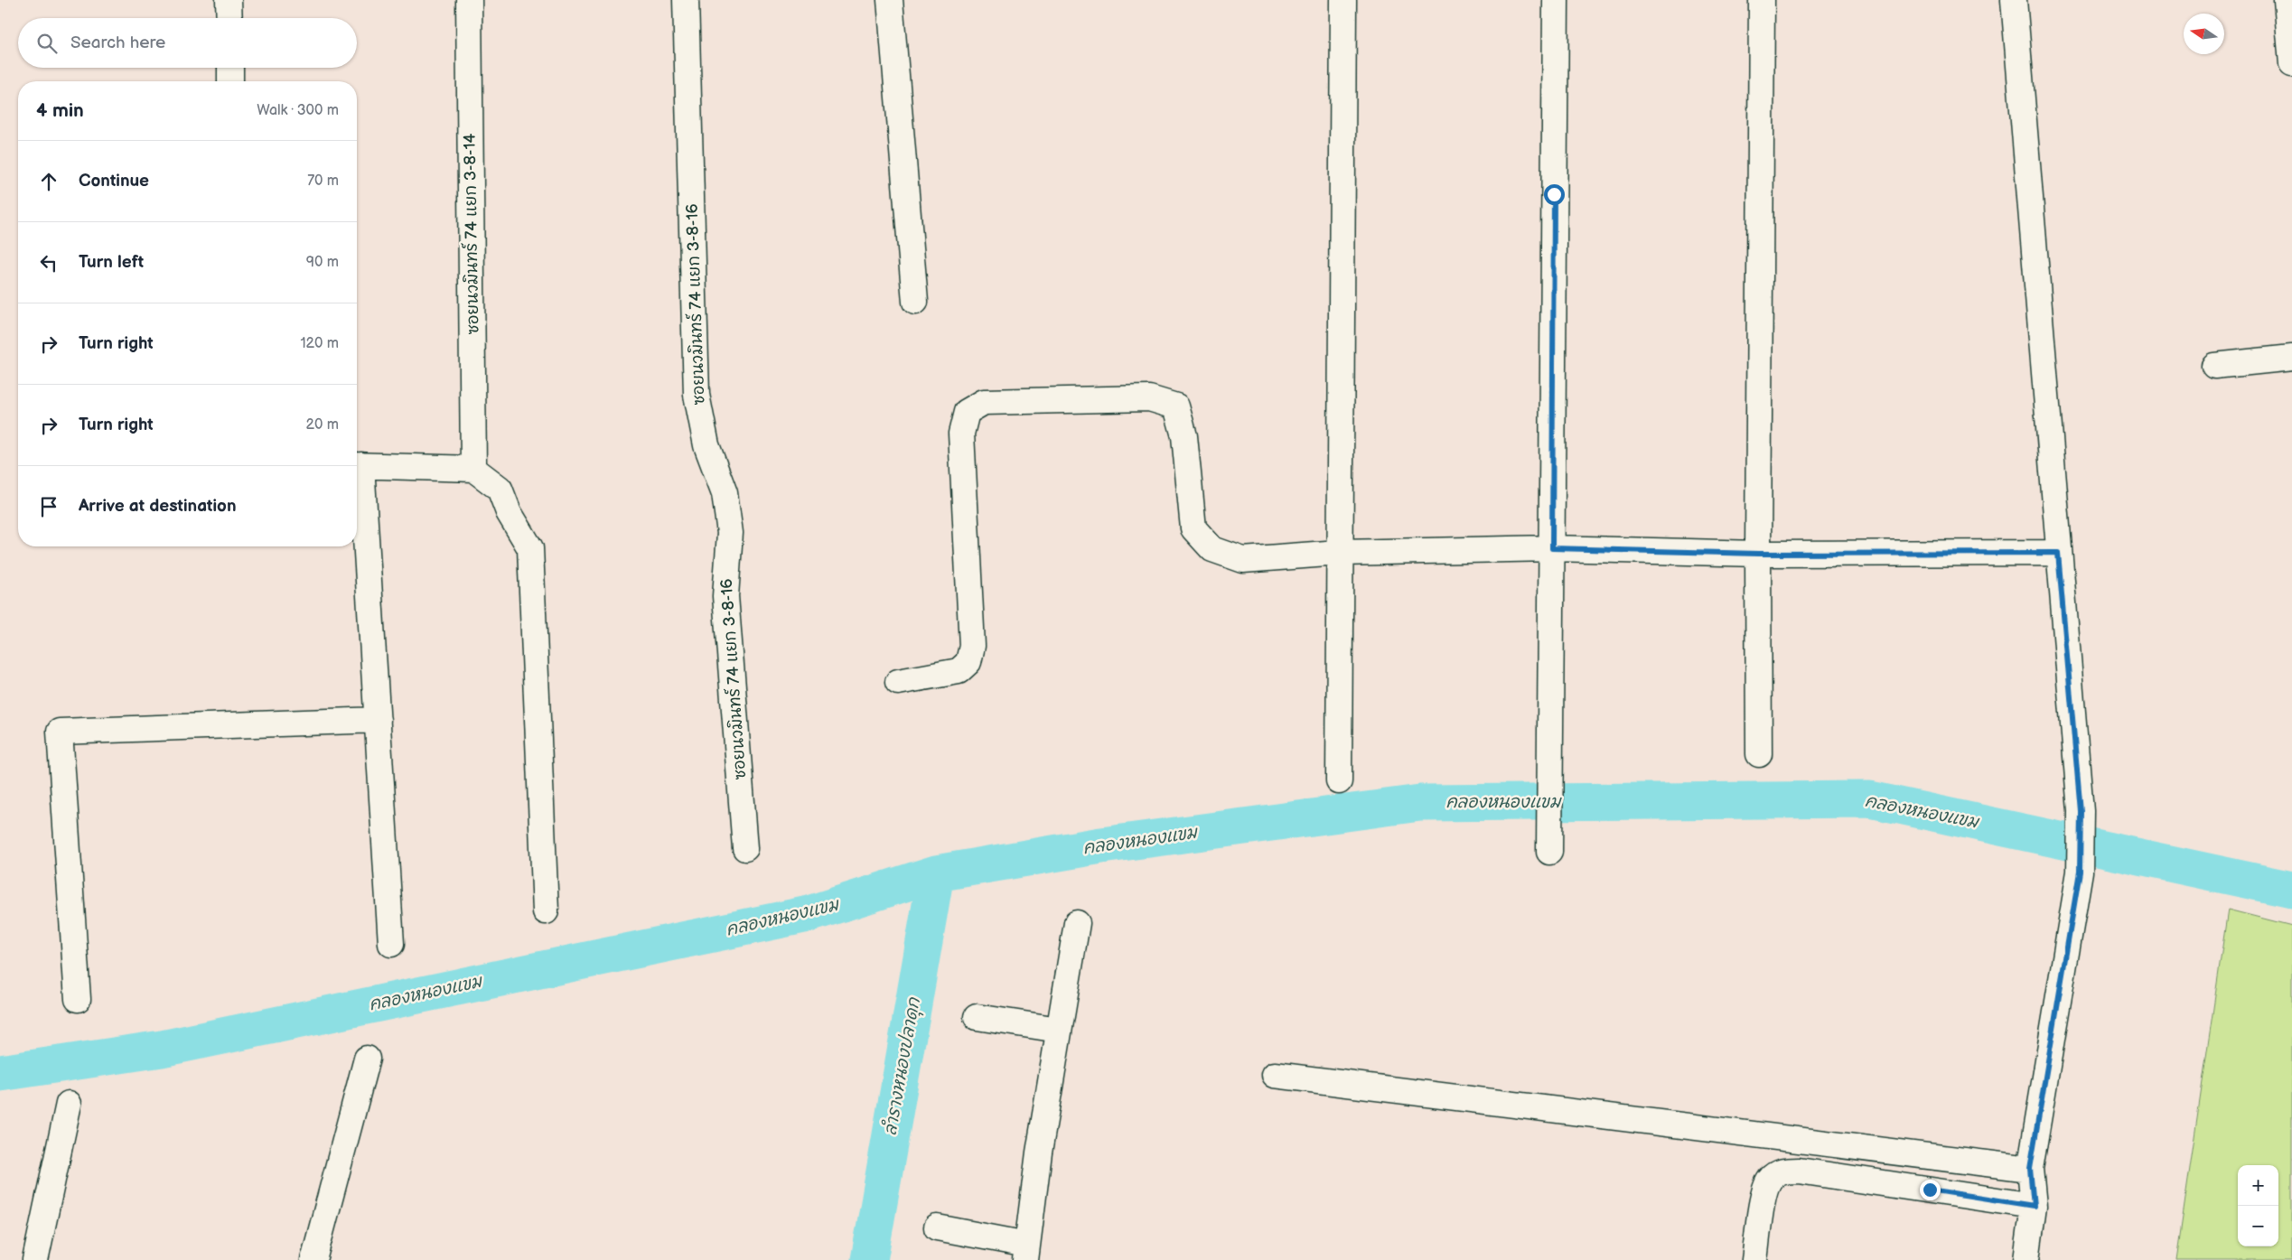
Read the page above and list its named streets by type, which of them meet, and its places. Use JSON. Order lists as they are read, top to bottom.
{
  "streets": {
    "street": ["ซอยนวมินทร์ 74 แยก 3-8-14", "ซอยนวมินทร์ 74 แยก 3-8-16"]
  },
  "water": ["คลองหนองแขม", "ลำรางหนองปลาดุก"],
  "north": "left",
  "page": {
    "search": "Search here",
    "heading": ["4 min", "Walk · 300 m"],
    "list": [
      ["Continue", "70 m"],
      ["Turn left", "90 m"],
      ["Turn right", "120 m"],
      ["Turn right", "20 m"],
      "Arrive at destination"
    ],
    "map_buttons": ["+", "−"]
  }
}
